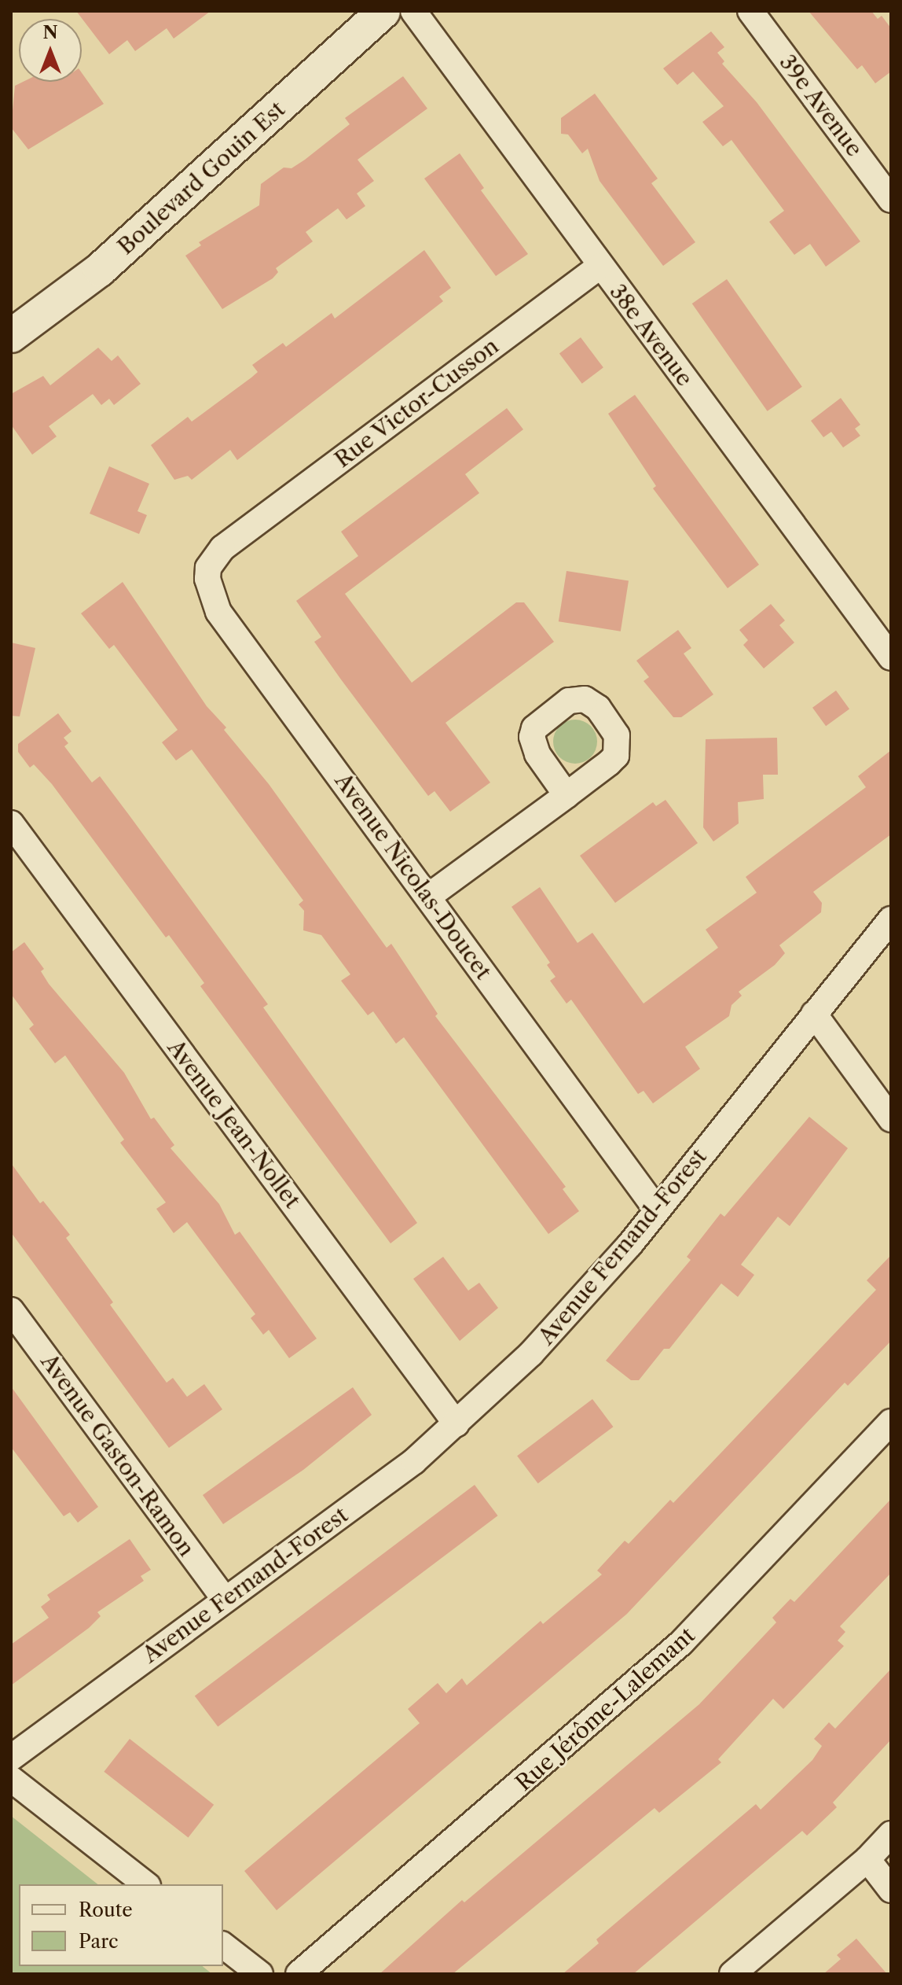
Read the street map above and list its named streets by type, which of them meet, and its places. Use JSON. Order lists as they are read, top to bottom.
{
  "streets": {
    "street": [
      "39e Avenue",
      "Boulevard Gouin Est",
      "38e Avenue",
      "Rue Victor-Cusson",
      "Avenue Nicolas-Doucet",
      "Avenue Jean-Nollet",
      "Avenue Fernand-Forest",
      "Avenue Gaston-Ramon",
      "Rue Jérôme-Lalemant"
    ]
  },
  "crossings": [
    ["38e Avenue", "Rue Victor-Cusson"],
    ["Rue Victor-Cusson", "Avenue Nicolas-Doucet"],
    ["Avenue Nicolas-Doucet", "Avenue Fernand-Forest"],
    ["Avenue Jean-Nollet", "Avenue Fernand-Forest"],
    ["Avenue Fernand-Forest", "Avenue Gaston-Ramon"]
  ],
  "legend": ["Route", "Parc"],
  "north": "top"
}
